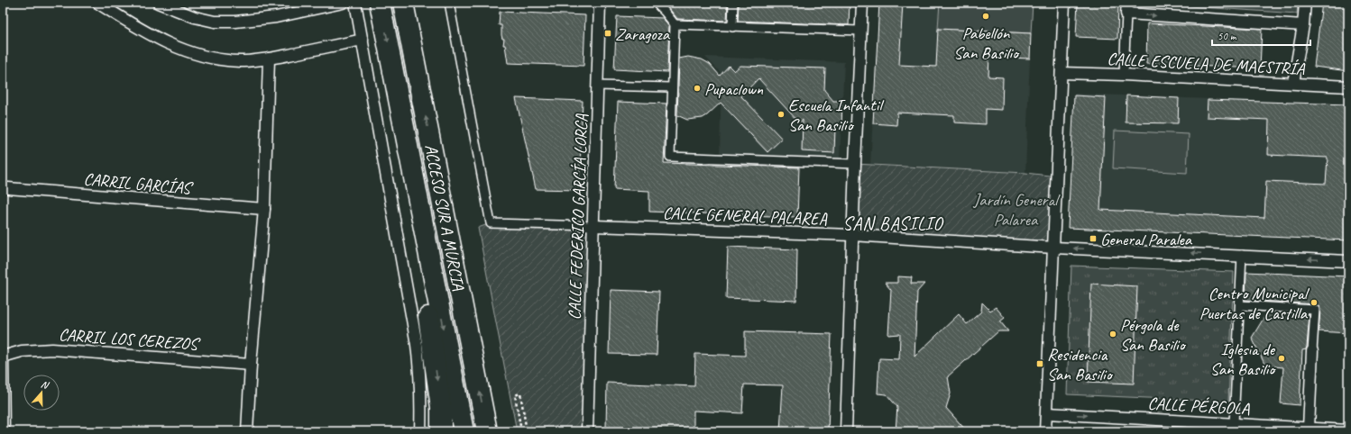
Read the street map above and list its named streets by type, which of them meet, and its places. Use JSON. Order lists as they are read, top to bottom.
{
  "streets": {
    "highway": ["ACCESO SUR A MURCIA"],
    "street": [
      "CALLE ESCUELA DE MAESTRÍA",
      "CARRIL GARCÍAS",
      "CALLE GENERAL PALAREA",
      "CALLE FEDERICO GARCÍA LORCA",
      "CARRIL LOS CEREZOS",
      "CALLE PÉRGOLA"
    ]
  },
  "crossings": [
    ["CALLE GENERAL PALAREA", "CALLE FEDERICO GARCÍA LORCA"]
  ],
  "one_way": ["CALLE GENERAL PALAREA", "CALLE PÉRGOLA"],
  "districts": ["SAN BASILIO"],
  "parks": ["Jardín General Palarea"],
  "places": {
    "other": [
      "Pabellón San Basilio",
      "Pupaclown",
      "Escuela Infantil San Basilio",
      "Centro Municipal Puertas de Castilla",
      "Pérgola de San Basilio",
      "Iglesia de San Basilio"
    ],
    "transit": ["Zaragoza", "General Paralea", "Residencia San Basilio"]
  },
  "scale_bar": "50 m",
  "north": "top"
}
